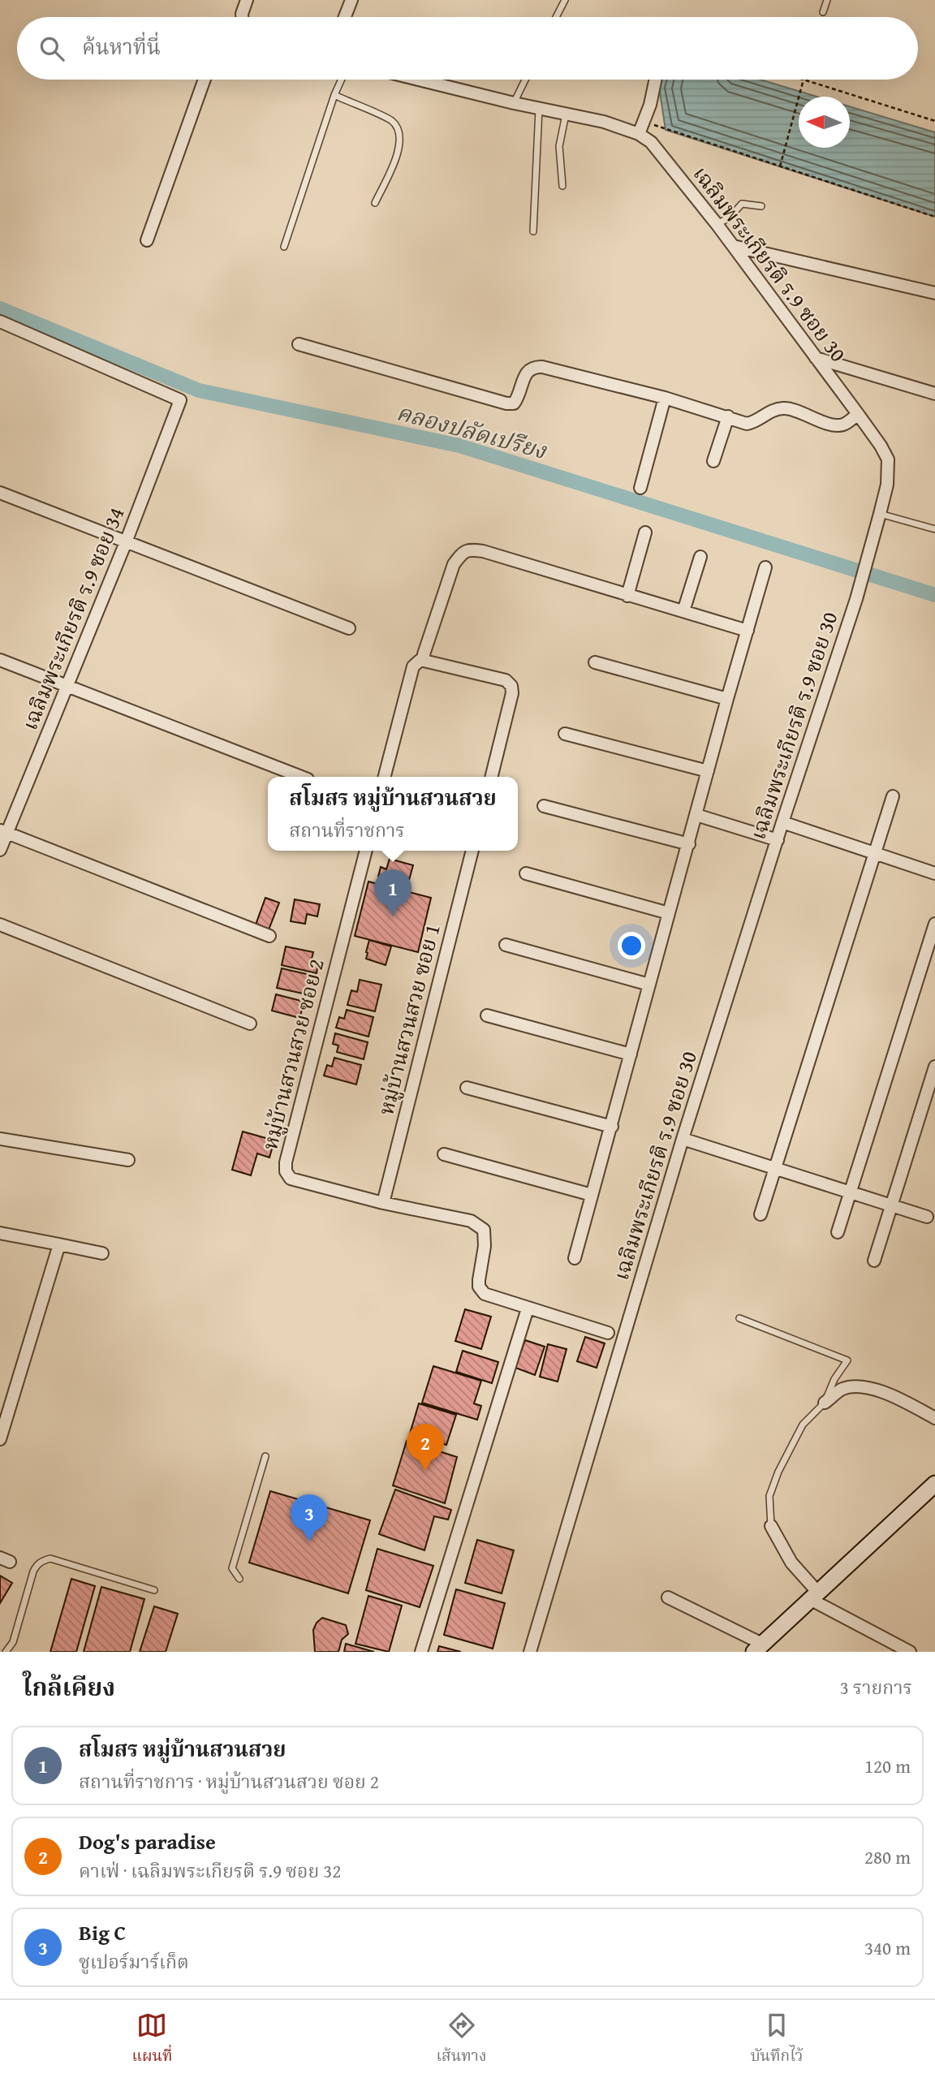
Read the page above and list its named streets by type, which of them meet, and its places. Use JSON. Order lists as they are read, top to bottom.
{
  "streets": {
    "street": [
      "เฉลิมพระเกียรติ ร.9 ซอย 30",
      "เฉลิมพระเกียรติ ร.9 ซอย 34",
      "หมู่บ้านสวนสวย ซอย 1",
      "หมู่บ้านสวนสวย ซอย 2"
    ]
  },
  "crossings": [
    ["หมู่บ้านสวนสวย ซอย 1", "หมู่บ้านสวนสวย ซอย 2"]
  ],
  "water": ["คลองปลัดเปรียง"],
  "north": "left",
  "page": {
    "search": "ค้นหาที่นี่",
    "popup": ["สโมสร หมู่บ้านสวนสวย", "สถานที่ราชการ"],
    "pins": ["1", "2", "3"],
    "heading": ["ใกล้เคียง", "3 รายการ"],
    "list": [
      {
        "mark": "1",
        "name": "สโมสร หมู่บ้านสวนสวย",
        "note": "สถานที่ราชการ · หมู่บ้านสวนสวย ซอย 2",
        "value": "120 m"
      },
      {
        "mark": "2",
        "name": "Dog's paradise",
        "note": "คาเฟ่ · เฉลิมพระเกียรติ ร.9 ซอย 32",
        "value": "280 m"
      },
      {
        "mark": "3",
        "name": "Big C",
        "note": "ซูเปอร์มาร์เก็ต",
        "value": "340 m"
      }
    ],
    "nav": ["แผนที่", "เส้นทาง", "บันทึกไว้"]
  }
}
